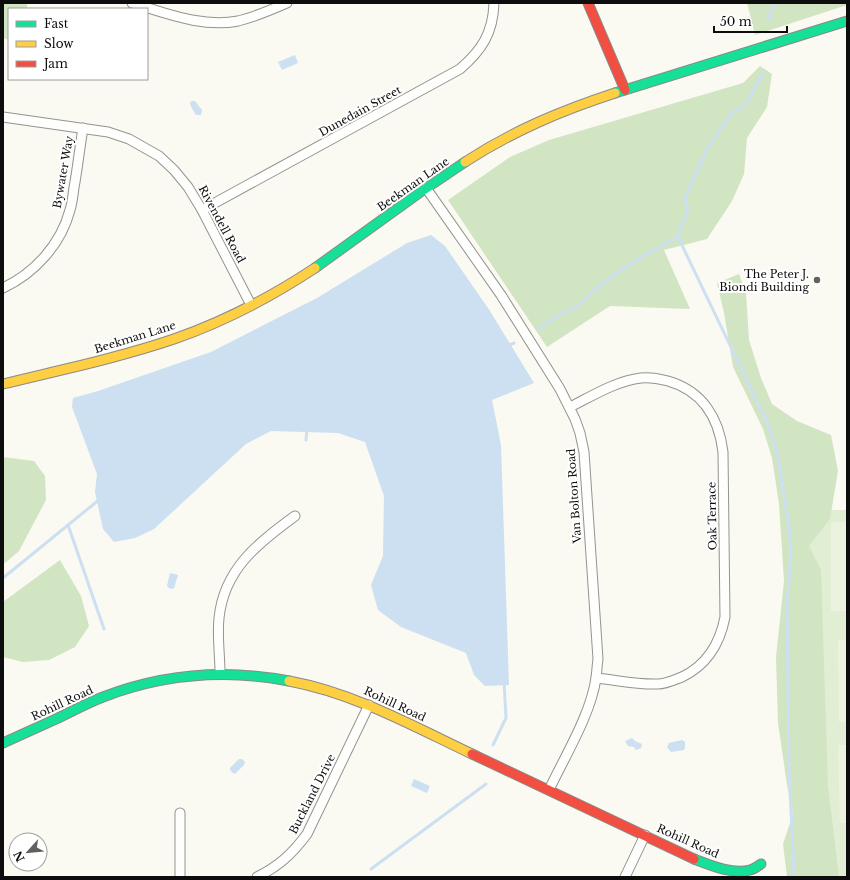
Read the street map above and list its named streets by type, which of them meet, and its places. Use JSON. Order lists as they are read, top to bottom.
{
  "streets": {
    "street": [
      "Dunedain Street",
      "Bywater Way",
      "Beekman Lane",
      "Rivendell Road",
      "Van Bolton Road",
      "Oak Terrace",
      "Rohill Road",
      "Buckland Drive"
    ]
  },
  "crossings": [
    ["Dunedain Street", "Rivendell Road"],
    ["Bywater Way", "Rivendell Road"],
    ["Beekman Lane", "Rivendell Road"],
    ["Beekman Lane", "Van Bolton Road"],
    ["Van Bolton Road", "Oak Terrace"],
    ["Van Bolton Road", "Rohill Road"],
    ["Rohill Road", "Buckland Drive"]
  ],
  "places": ["The Peter J. Biondi Building"],
  "legend": ["Fast", "Slow", "Jam"],
  "scale_bar": "50 m",
  "north": "bottom left"
}
